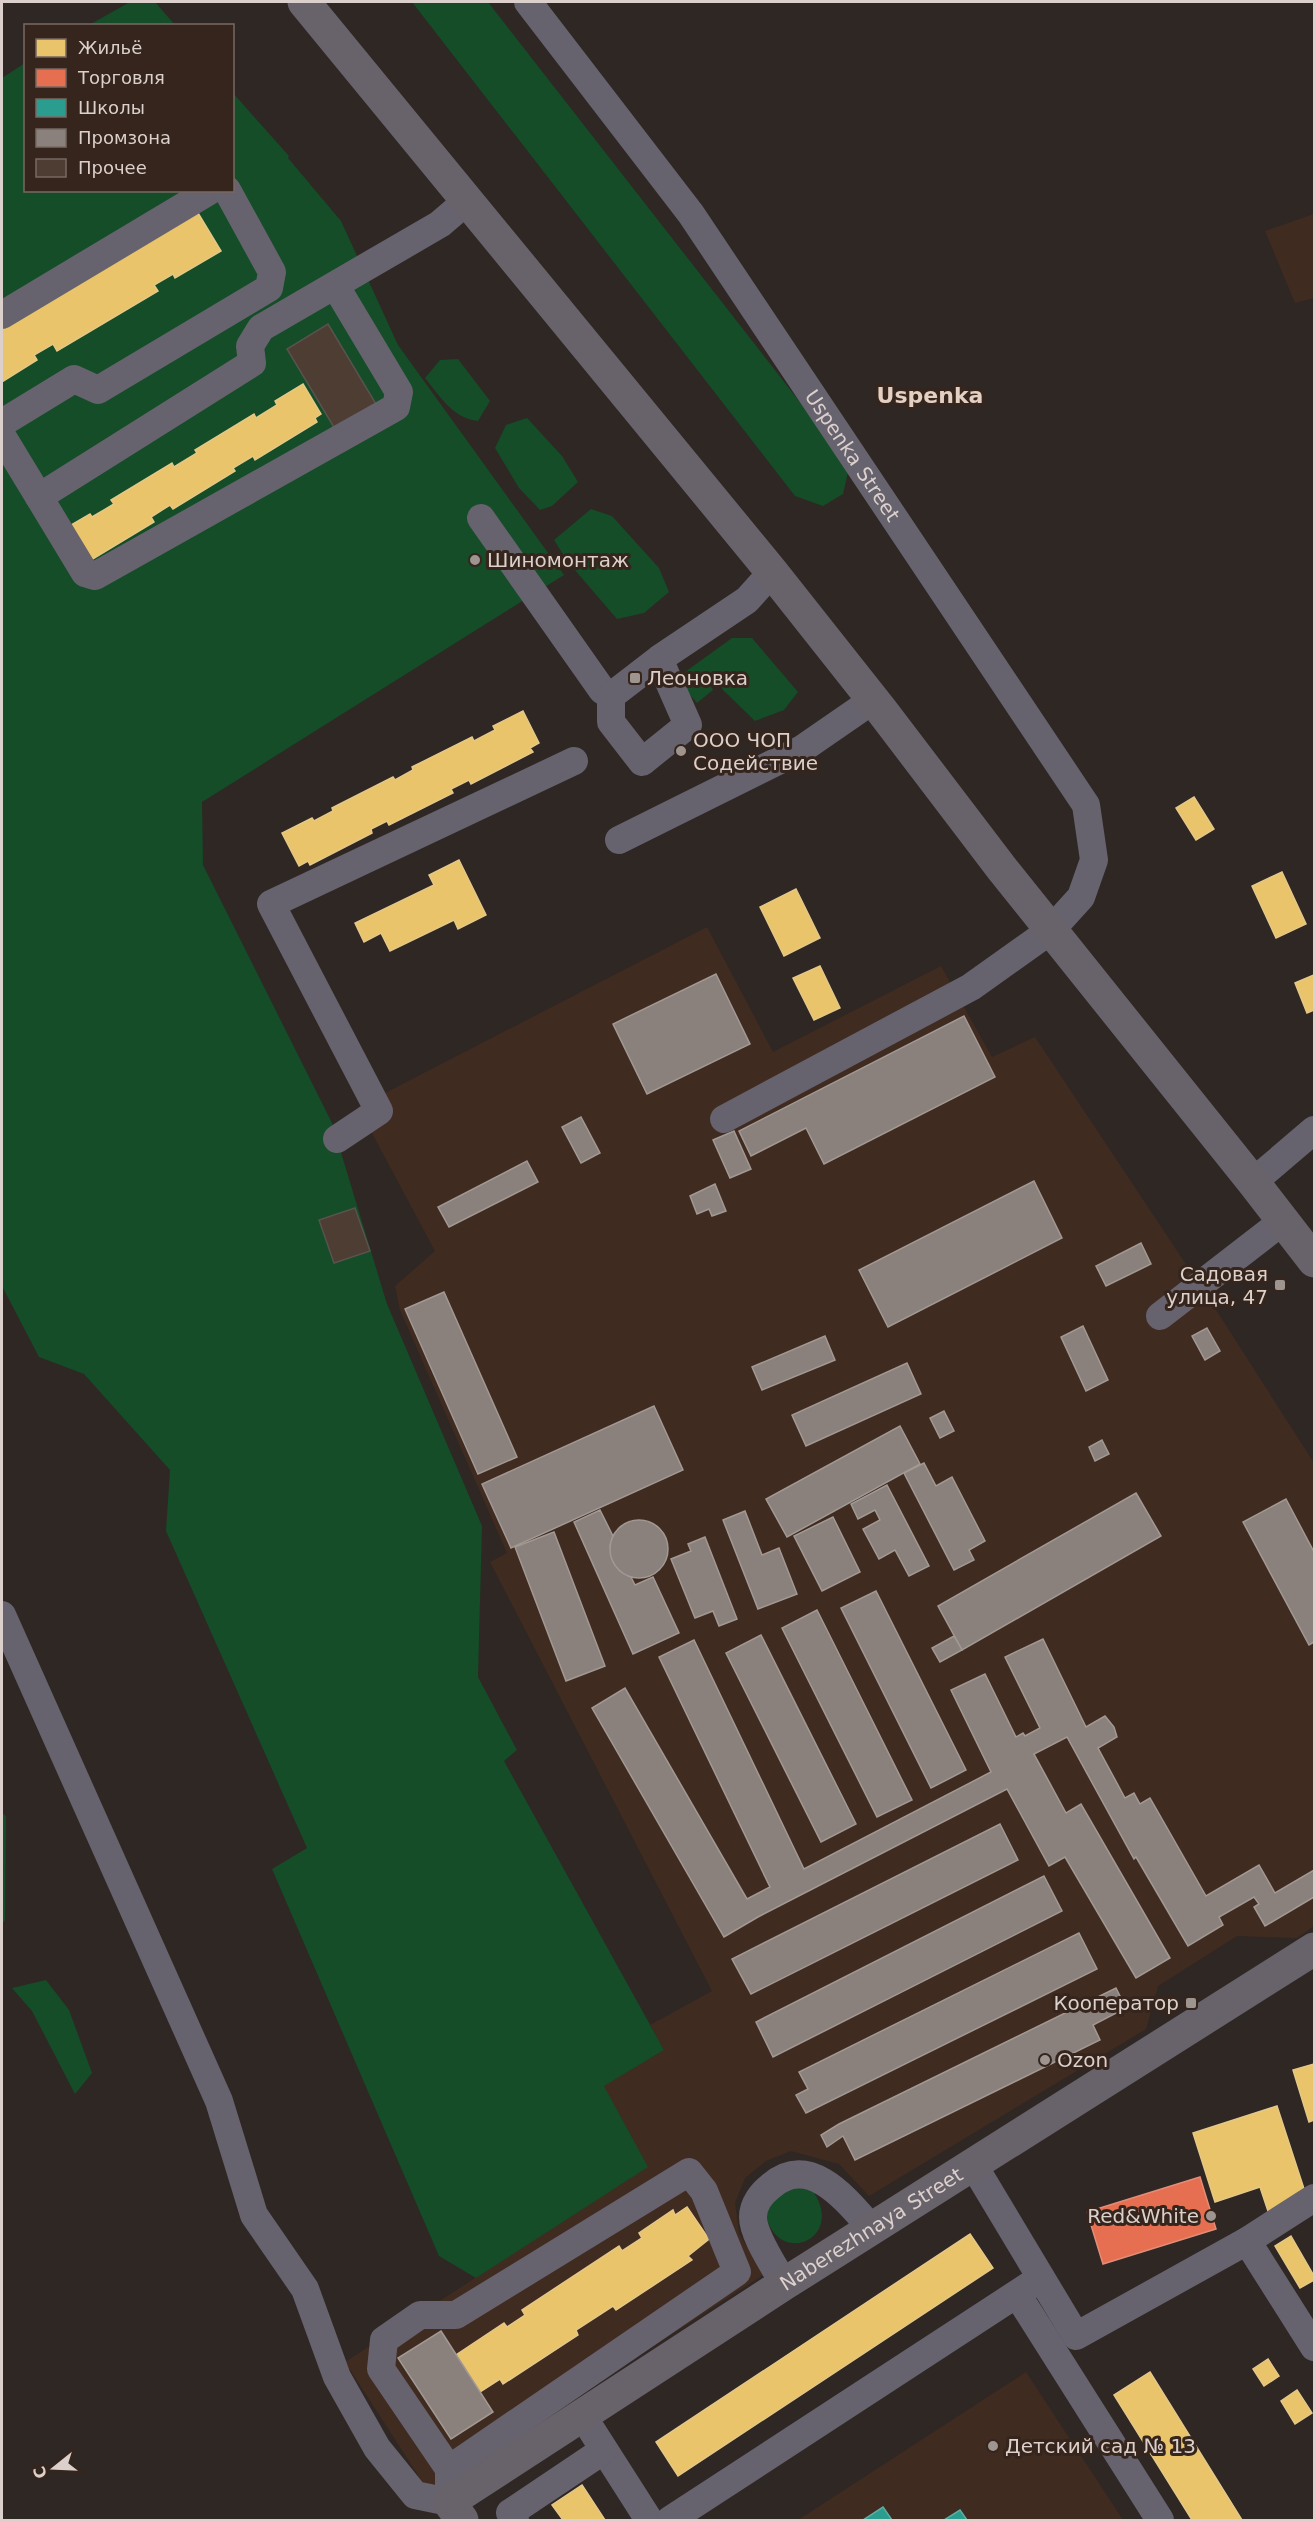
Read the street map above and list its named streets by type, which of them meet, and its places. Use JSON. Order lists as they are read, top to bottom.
{
  "streets": {
    "main road": ["Naberezhnaya Street"],
    "street": ["Uspenka Street"]
  },
  "districts": ["Uspenka"],
  "places": {
    "other": [
      "Шиномонтаж",
      "ООО ЧОП Содействие",
      "Ozon",
      "Red&White",
      "Детский сад № 13"
    ],
    "transit": ["Леоновка", "Садовая улица, 47", "Кооператор"]
  },
  "legend": [
    "Жильё",
    "Торговля",
    "Школы",
    "Промзона",
    "Прочее"
  ],
  "north": "left"
}
